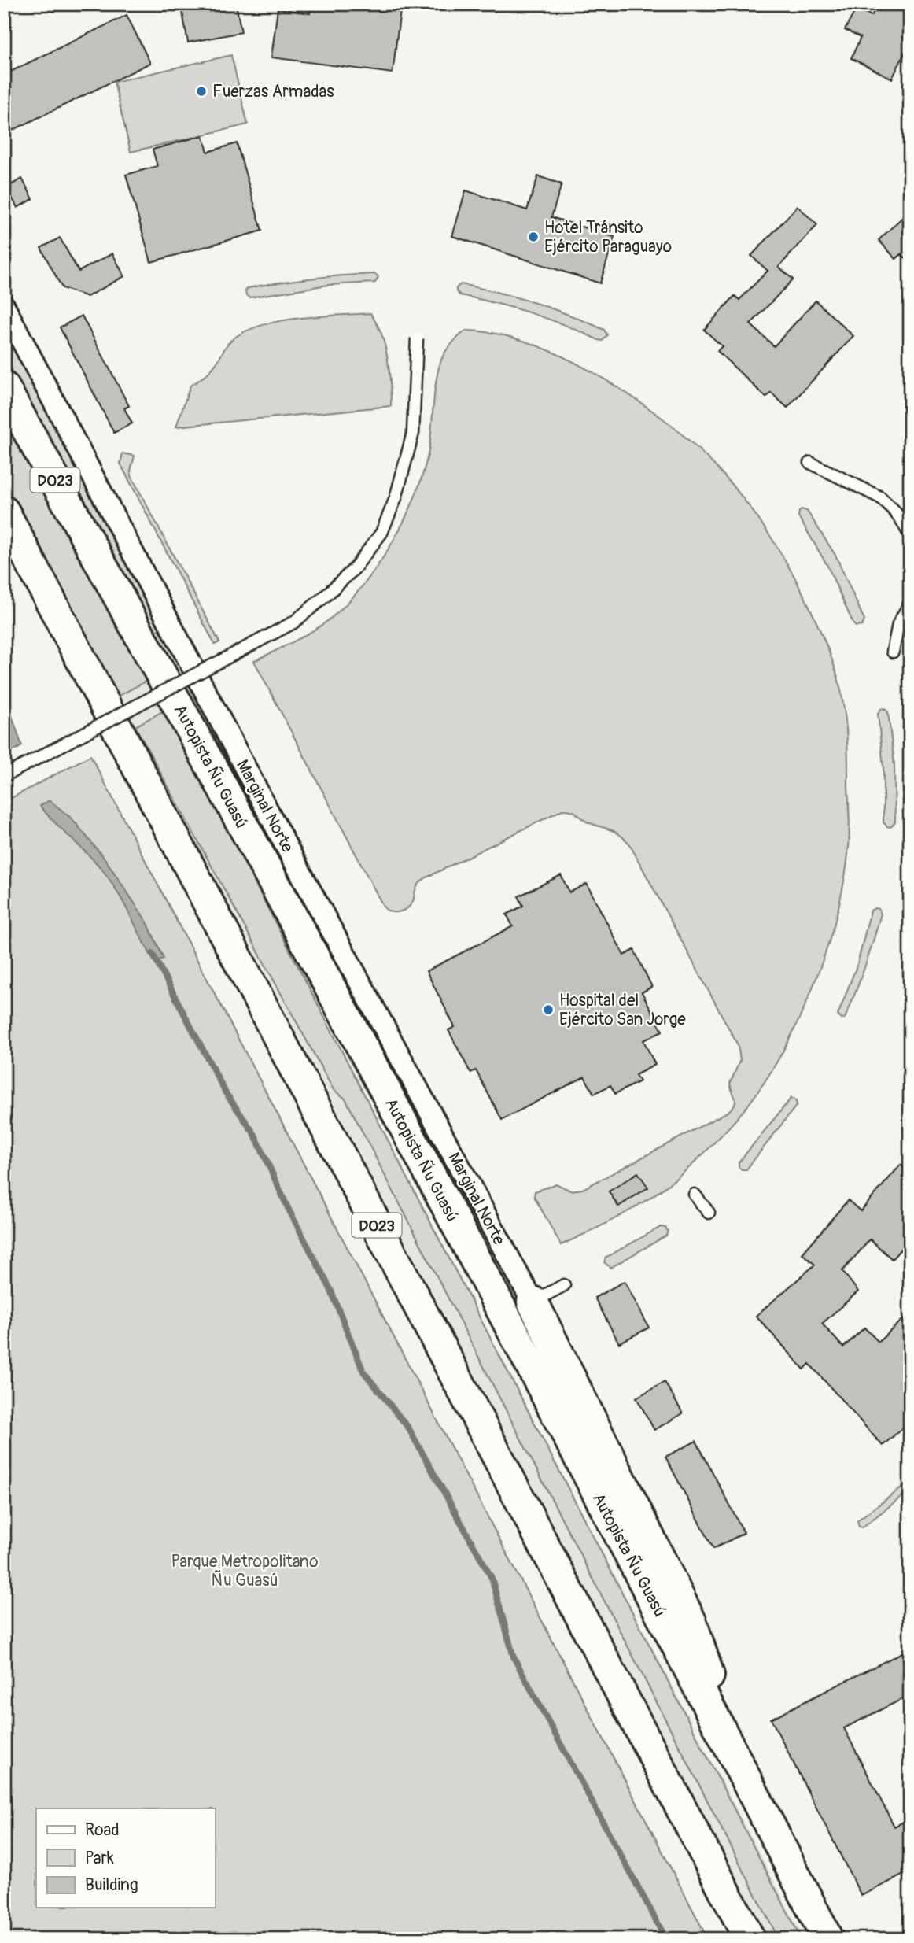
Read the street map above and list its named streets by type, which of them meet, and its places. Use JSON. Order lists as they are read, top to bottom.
{
  "streets": {
    "highway": ["D023", "Autopista Ñu Guasú"],
    "street": ["Marginal Norte"]
  },
  "parks": ["Parque Metropolitano Ñu Guasú"],
  "places": ["Fuerzas Armadas", "Hotel Tránsito Ejército Paraguayo", "Hospital del Ejército San Jorge"],
  "legend": ["Road", "Park", "Building"]
}
